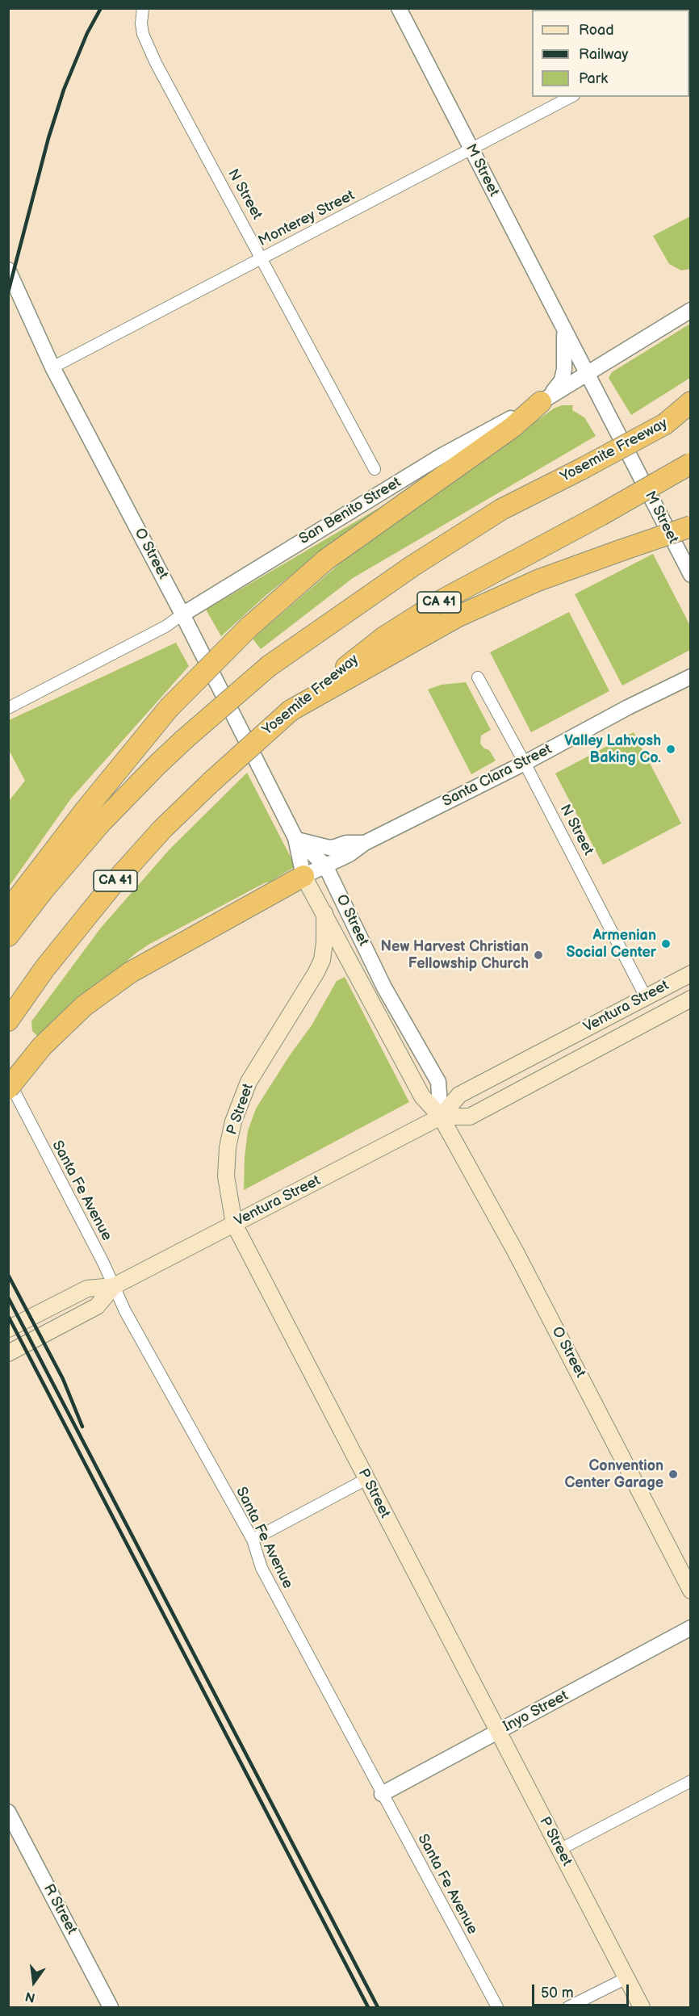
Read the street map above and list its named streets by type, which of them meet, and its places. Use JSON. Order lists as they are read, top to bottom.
{
  "streets": {
    "highway": ["Yosemite Freeway", "CA 41"],
    "main road": ["O Street", "Ventura Street", "P Street"],
    "street": [
      "M Street",
      "N Street",
      "Monterey Street",
      "San Benito Street",
      "Santa Clara Street",
      "Santa Fe Avenue",
      "Inyo Street",
      "R Street"
    ]
  },
  "crossings": [
    ["M Street", "Monterey Street"],
    ["M Street", "San Benito Street"],
    ["N Street", "Monterey Street"],
    ["N Street", "Santa Clara Street"],
    ["N Street", "Ventura Street"],
    ["Monterey Street", "O Street"],
    ["San Benito Street", "O Street"],
    ["O Street", "Santa Clara Street"],
    ["O Street", "Ventura Street"],
    ["O Street", "P Street"],
    ["Ventura Street", "P Street"],
    ["Ventura Street", "Santa Fe Avenue"],
    ["P Street", "Inyo Street"],
    ["Santa Fe Avenue", "Inyo Street"]
  ],
  "places": [
    "Valley Lahvosh Baking Co.",
    "Armenian Social Center",
    "New Harvest Christian Fellowship Church",
    "Convention Center Garage"
  ],
  "legend": ["Road", "Railway", "Park"],
  "scale_bar": "50 m",
  "north": "bottom"
}
